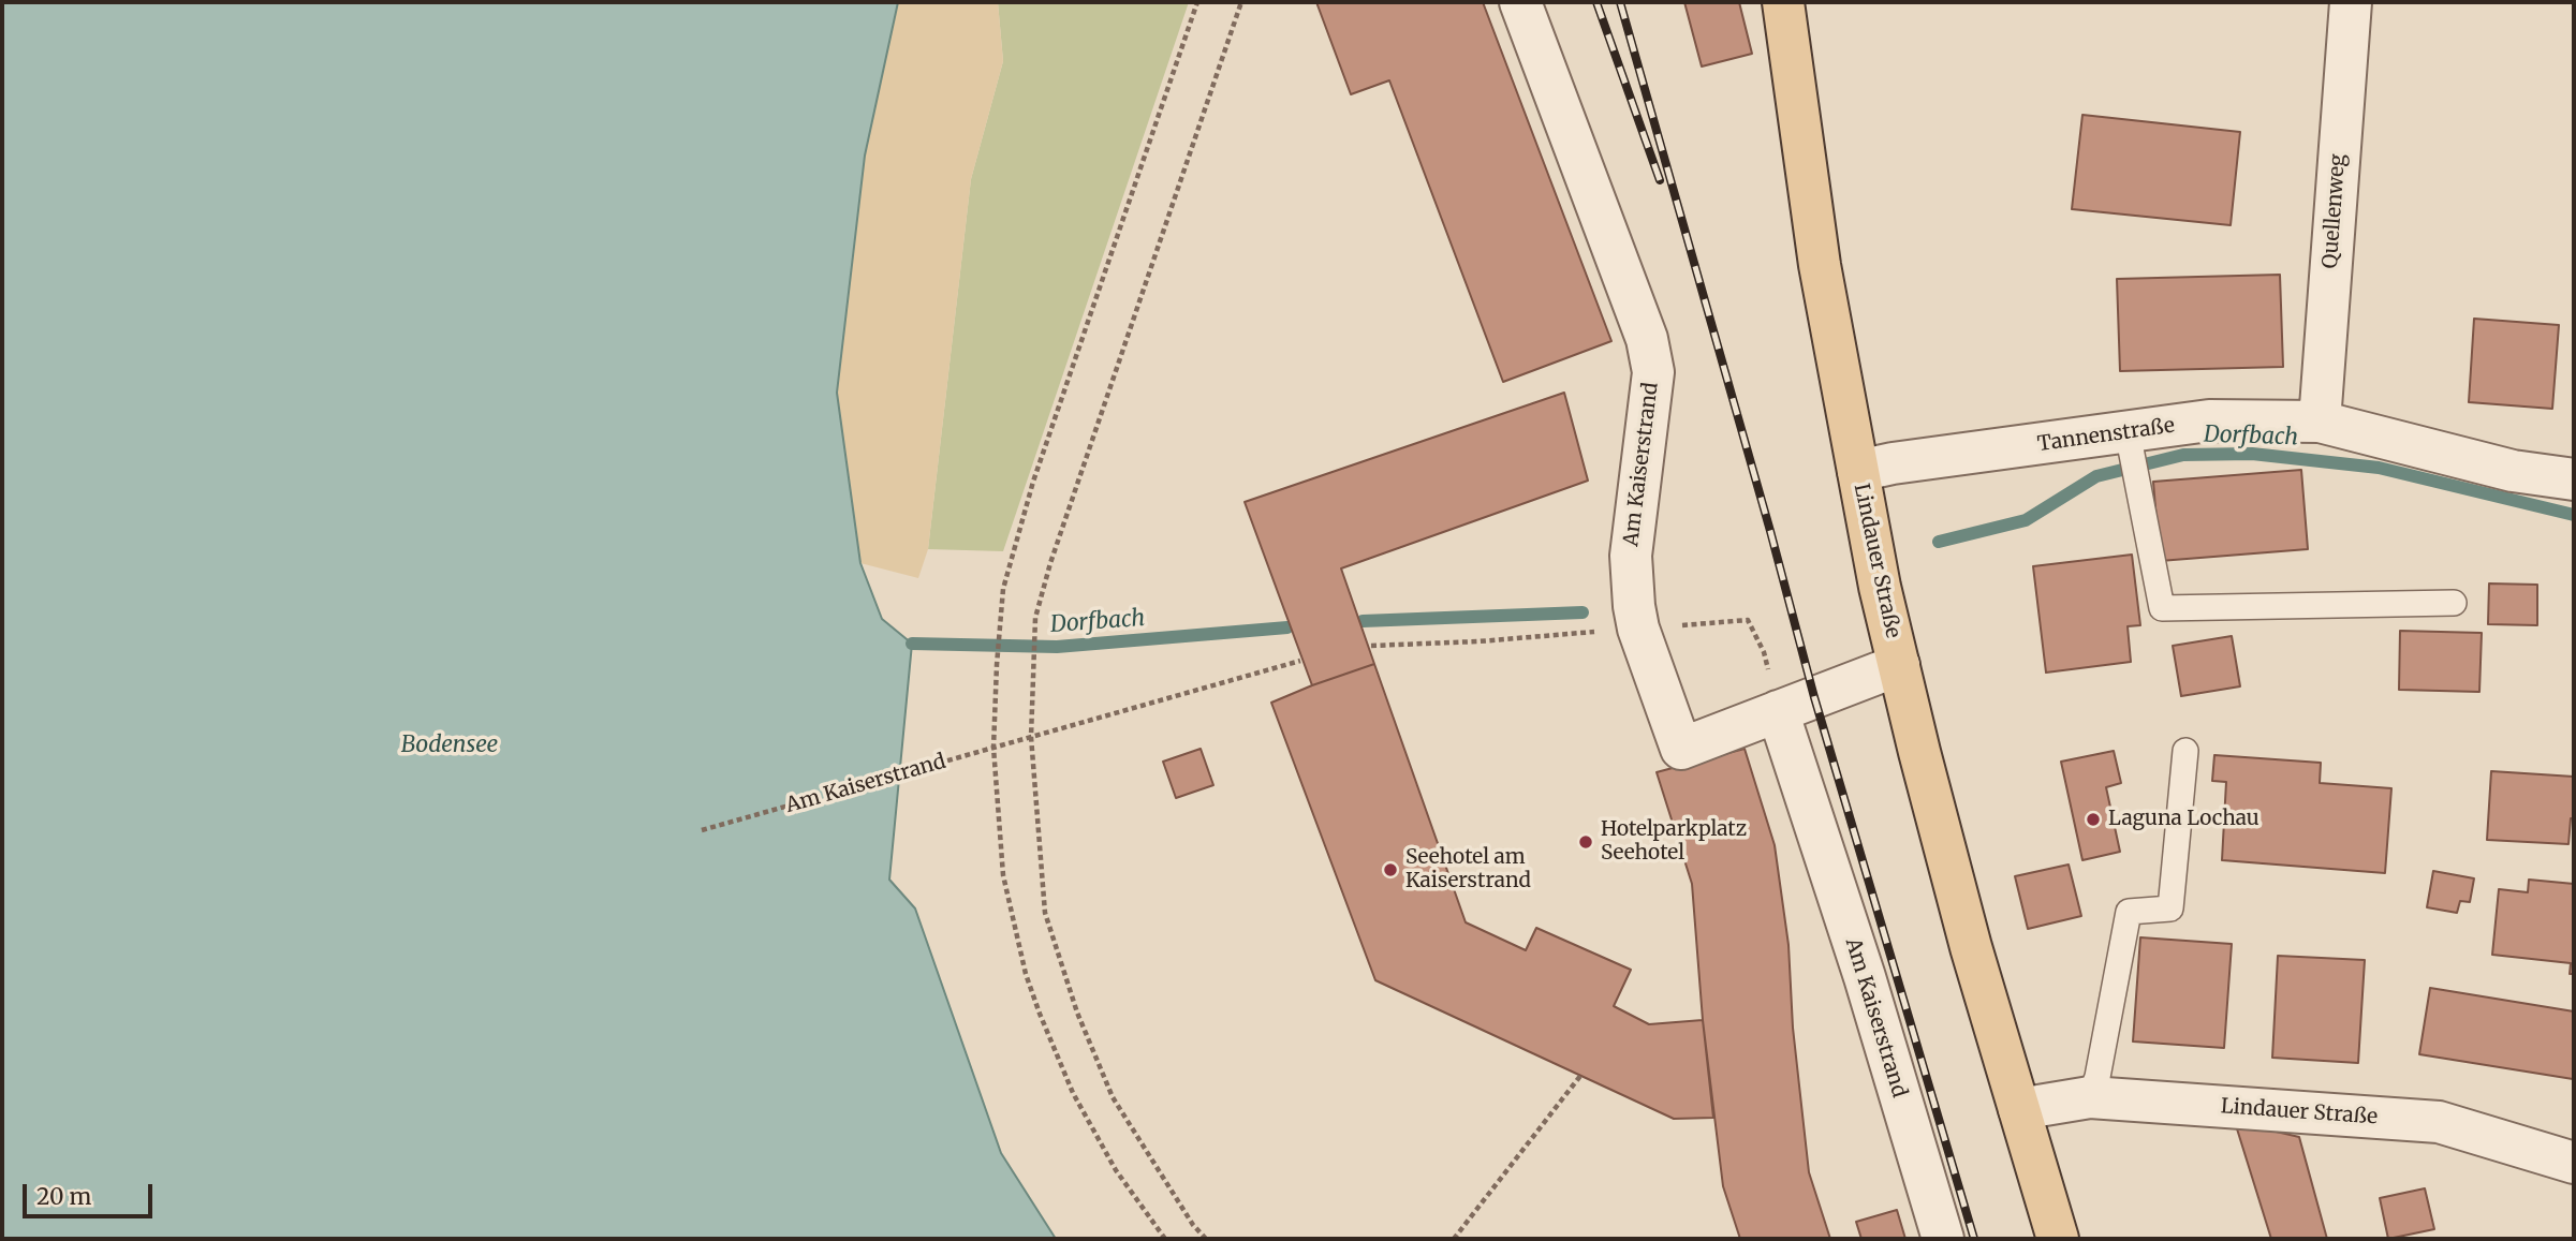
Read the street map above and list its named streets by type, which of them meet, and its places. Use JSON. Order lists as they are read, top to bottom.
{
  "streets": {
    "main road": ["Lindauer Straße"],
    "street": ["Quellenweg", "Tannenstraße", "Am Kaiserstrand"]
  },
  "crossings": [
    ["Quellenweg", "Tannenstraße"],
    ["Tannenstraße", "Lindauer Straße"],
    ["Am Kaiserstrand", "Lindauer Straße"]
  ],
  "water": ["Dorfbach", "Bodensee"],
  "places": ["Laguna Lochau", "Hotelparkplatz Seehotel", "Seehotel am Kaiserstrand"],
  "scale_bar": "20 m"
}
